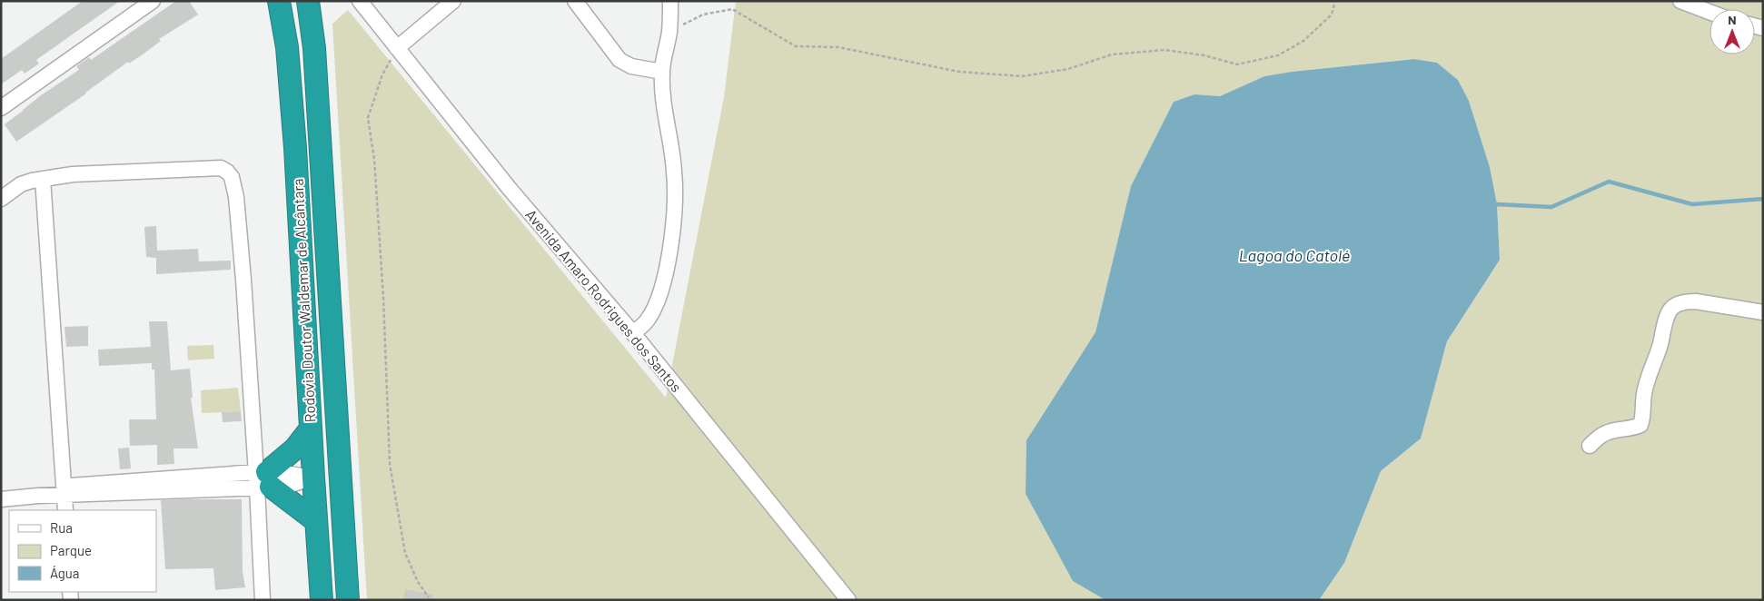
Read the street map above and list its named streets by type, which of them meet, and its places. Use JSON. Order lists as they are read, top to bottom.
{
  "streets": {
    "highway": ["Rodovia Doutor Waldemar de Alcântara"],
    "street": ["Avenida Amaro Rodrigues dos Santos"]
  },
  "water": ["Lagoa do Catolé"],
  "legend": ["Rua", "Parque", "Água"],
  "north": "top"
}
